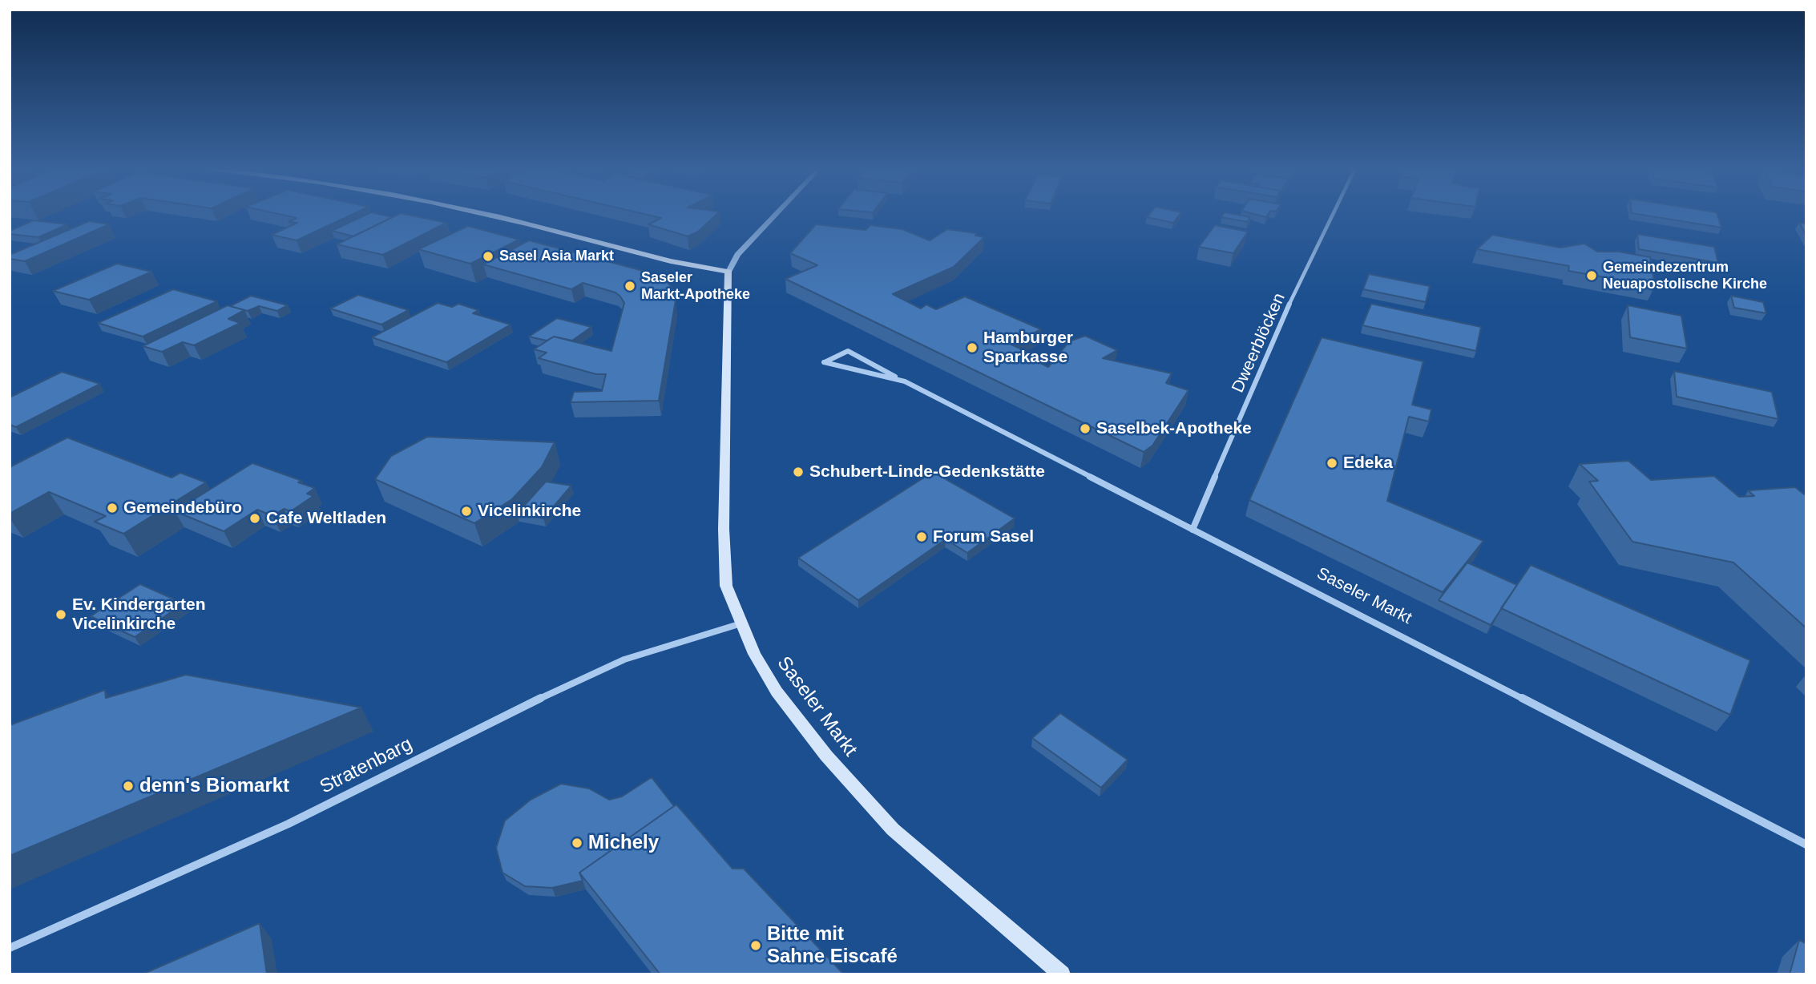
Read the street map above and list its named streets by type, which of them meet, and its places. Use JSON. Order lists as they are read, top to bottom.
{
  "streets": {
    "main road": ["Saseler Markt"],
    "street": ["Dweerblöcken", "Stratenbarg"]
  },
  "crossings": [
    ["Dweerblöcken", "Saseler Markt"],
    ["Saseler Markt", "Stratenbarg"]
  ],
  "places": [
    "Sasel Asia Markt",
    "Gemeindezentrum Neuapostolische Kirche",
    "Saseler Markt-Apotheke",
    "Hamburger Sparkasse",
    "Saselbek-Apotheke",
    "Edeka",
    "Schubert-Linde-Gedenkstätte",
    "Gemeindebüro",
    "Vicelinkirche",
    "Cafe Weltladen",
    "Forum Sasel",
    "Ev. Kindergarten Vicelinkirche",
    "denn's Biomarkt",
    "Michely",
    "Bitte mit Sahne Eiscafé"
  ]
}
